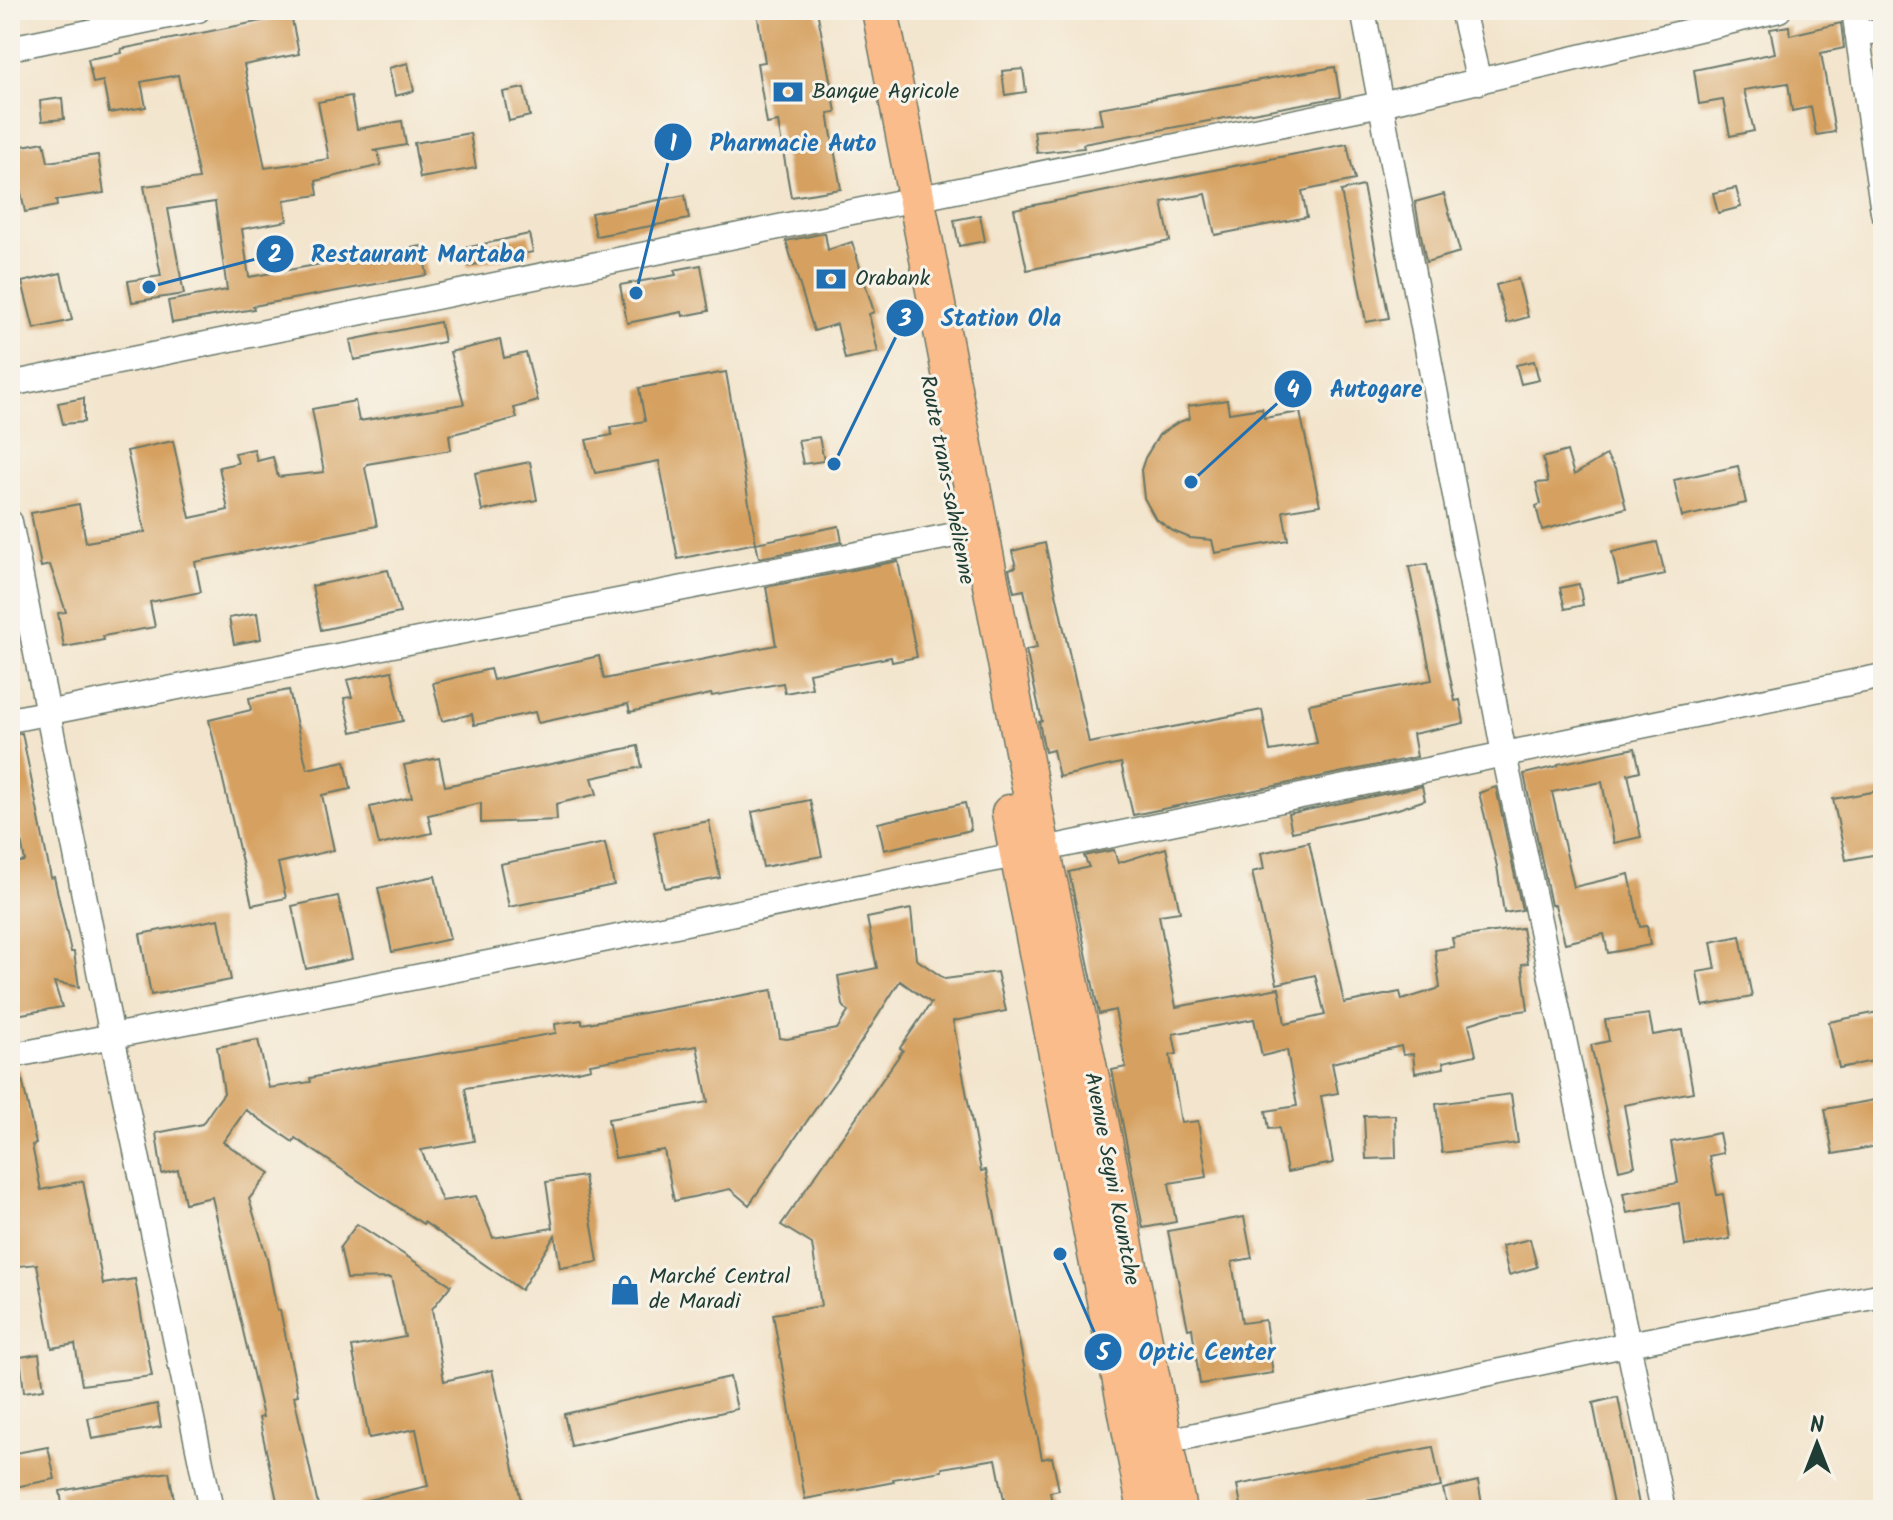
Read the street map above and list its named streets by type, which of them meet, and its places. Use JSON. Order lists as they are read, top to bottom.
{
  "streets": {
    "highway": ["Route trans-sahélienne", "Avenue Seyni Kountche"]
  },
  "crossings": [
    ["Route trans-sahélienne", "Avenue Seyni Kountche"]
  ],
  "places": {
    "bank": ["Banque Agricole", "Orabank"],
    "other": [
      "Restaurant Martaba",
      "Pharmacie Auto",
      "Station Ola",
      "Autogare",
      "Optic Center"
    ],
    "shop": ["Marché Central de Maradi"]
  },
  "north": "top"
}
